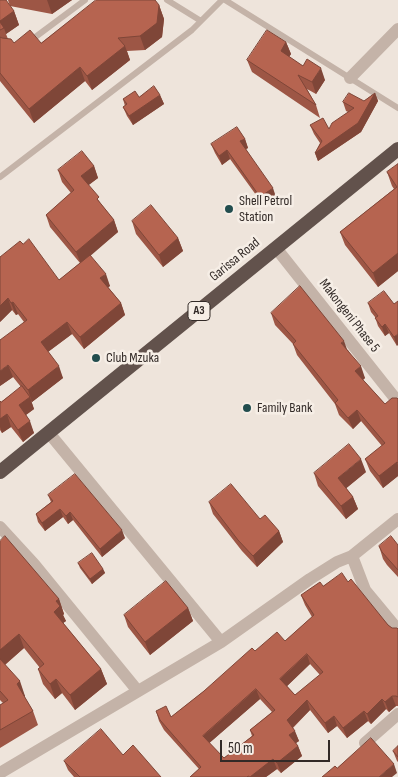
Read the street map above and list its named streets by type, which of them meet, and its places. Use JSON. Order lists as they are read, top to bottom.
{
  "streets": {
    "highway": ["Garissa Road", "A3"],
    "street": ["Makongeni Phase 5"]
  },
  "crossings": [
    ["Garissa Road", "Makongeni Phase 5"]
  ],
  "places": ["Shell Petrol Station", "Club Mzuka", "Family Bank"],
  "scale_bar": "50 m"
}
